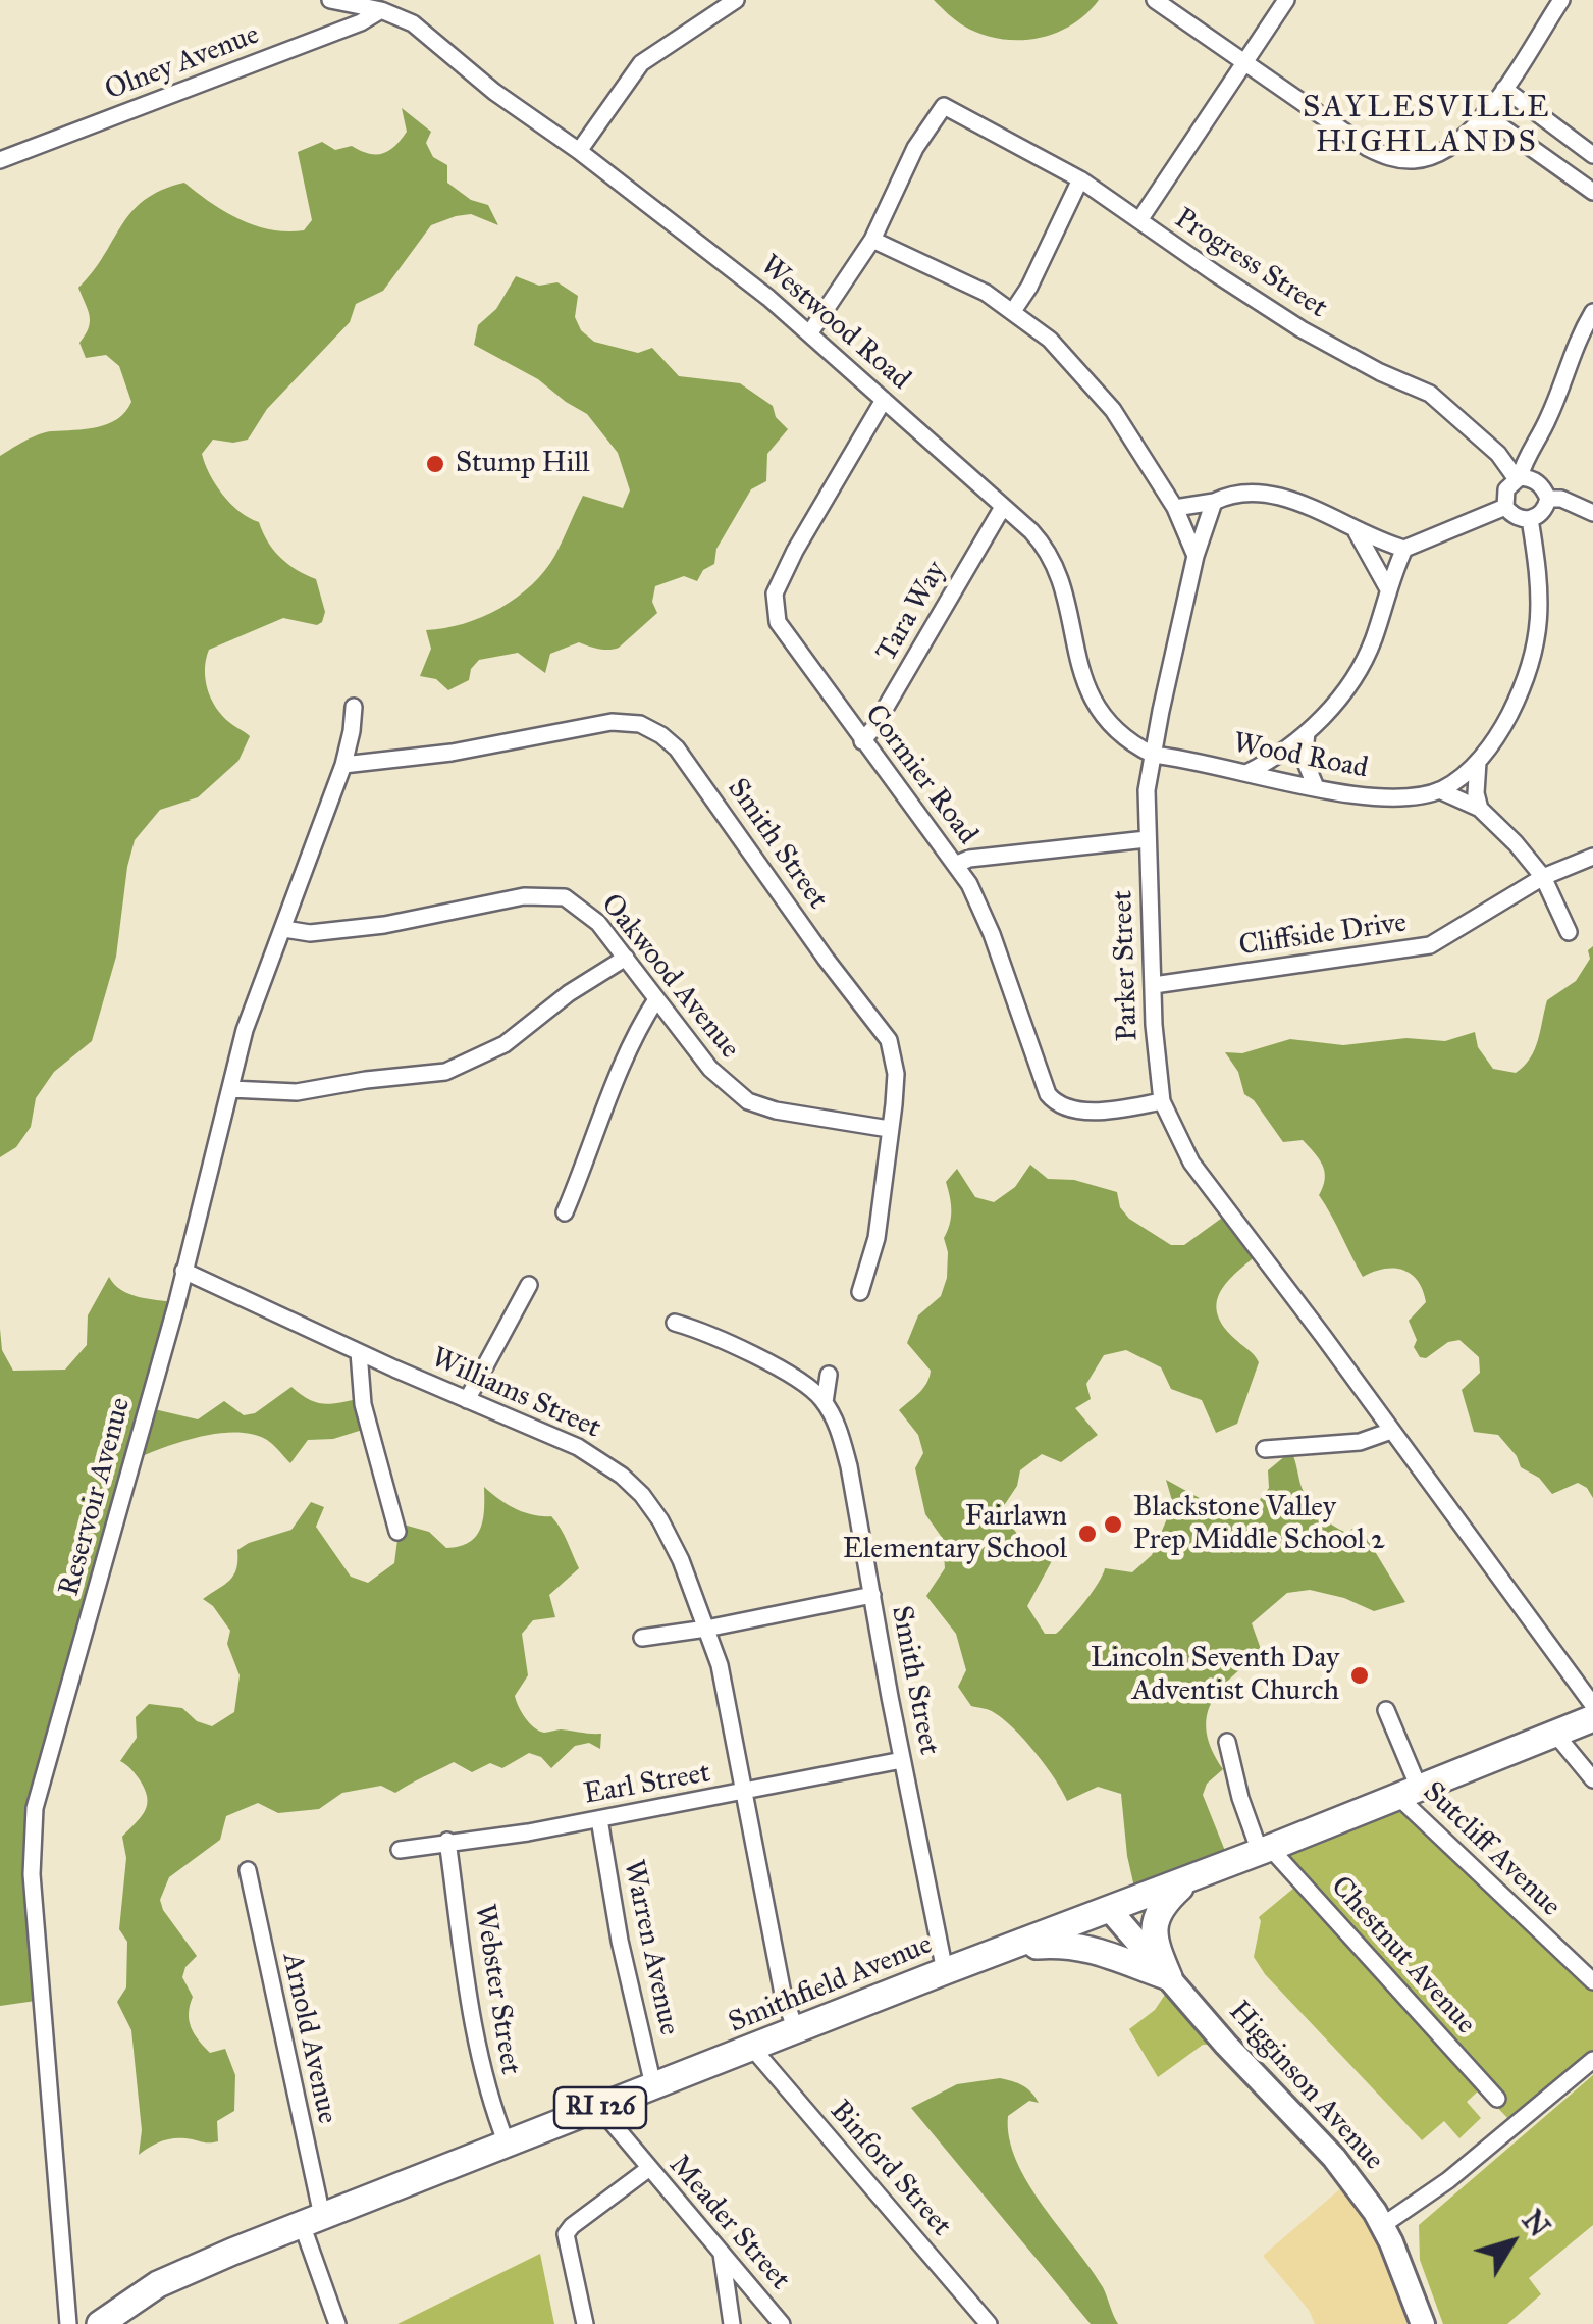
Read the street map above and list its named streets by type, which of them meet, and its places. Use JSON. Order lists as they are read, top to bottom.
{
  "streets": {
    "main road": ["Smithfield Avenue", "RI 126"],
    "street": [
      "Olney Avenue",
      "Progress Street",
      "Westwood Road",
      "Tara Way",
      "Wood Road",
      "Cormier Road",
      "Smith Street",
      "Cliffside Drive",
      "Parker Street",
      "Oakwood Avenue",
      "Williams Street",
      "Reservoir Avenue",
      "Earl Street",
      "Sutcliff Avenue",
      "Warren Avenue",
      "Chestnut Avenue",
      "Webster Street",
      "Arnold Avenue",
      "Higginson Avenue",
      "Binford Street",
      "Meader Street"
    ]
  },
  "crossings": [
    ["Olney Avenue", "Westwood Road"],
    ["Westwood Road", "Tara Way"],
    ["Westwood Road", "Wood Road"],
    ["Westwood Road", "Cormier Road"],
    ["Westwood Road", "Parker Street"],
    ["Tara Way", "Cormier Road"],
    ["Wood Road", "Parker Street"],
    ["Cormier Road", "Parker Street"],
    ["Smith Street", "Oakwood Avenue"],
    ["Smith Street", "Reservoir Avenue"],
    ["Smith Street", "Earl Street"],
    ["Smith Street", "Smithfield Avenue"],
    ["Cliffside Drive", "Parker Street"],
    ["Oakwood Avenue", "Reservoir Avenue"],
    ["Williams Street", "Reservoir Avenue"],
    ["Williams Street", "Earl Street"],
    ["Williams Street", "Smithfield Avenue"],
    ["Earl Street", "Warren Avenue"],
    ["Earl Street", "Webster Street"],
    ["Sutcliff Avenue", "Smithfield Avenue"],
    ["Warren Avenue", "Smithfield Avenue"],
    ["Chestnut Avenue", "Smithfield Avenue"],
    ["Smithfield Avenue", "Webster Street"],
    ["Smithfield Avenue", "Arnold Avenue"],
    ["Smithfield Avenue", "Higginson Avenue"],
    ["Smithfield Avenue", "Binford Street"],
    ["Smithfield Avenue", "Meader Street"]
  ],
  "districts": ["SAYLESVILLE HIGHLANDS"],
  "places": [
    "Stump Hill",
    "Blackstone Valley Prep Middle School 2",
    "Fairlawn Elementary School",
    "Lincoln Seventh Day Adventist Church"
  ],
  "north": "top right"
}
